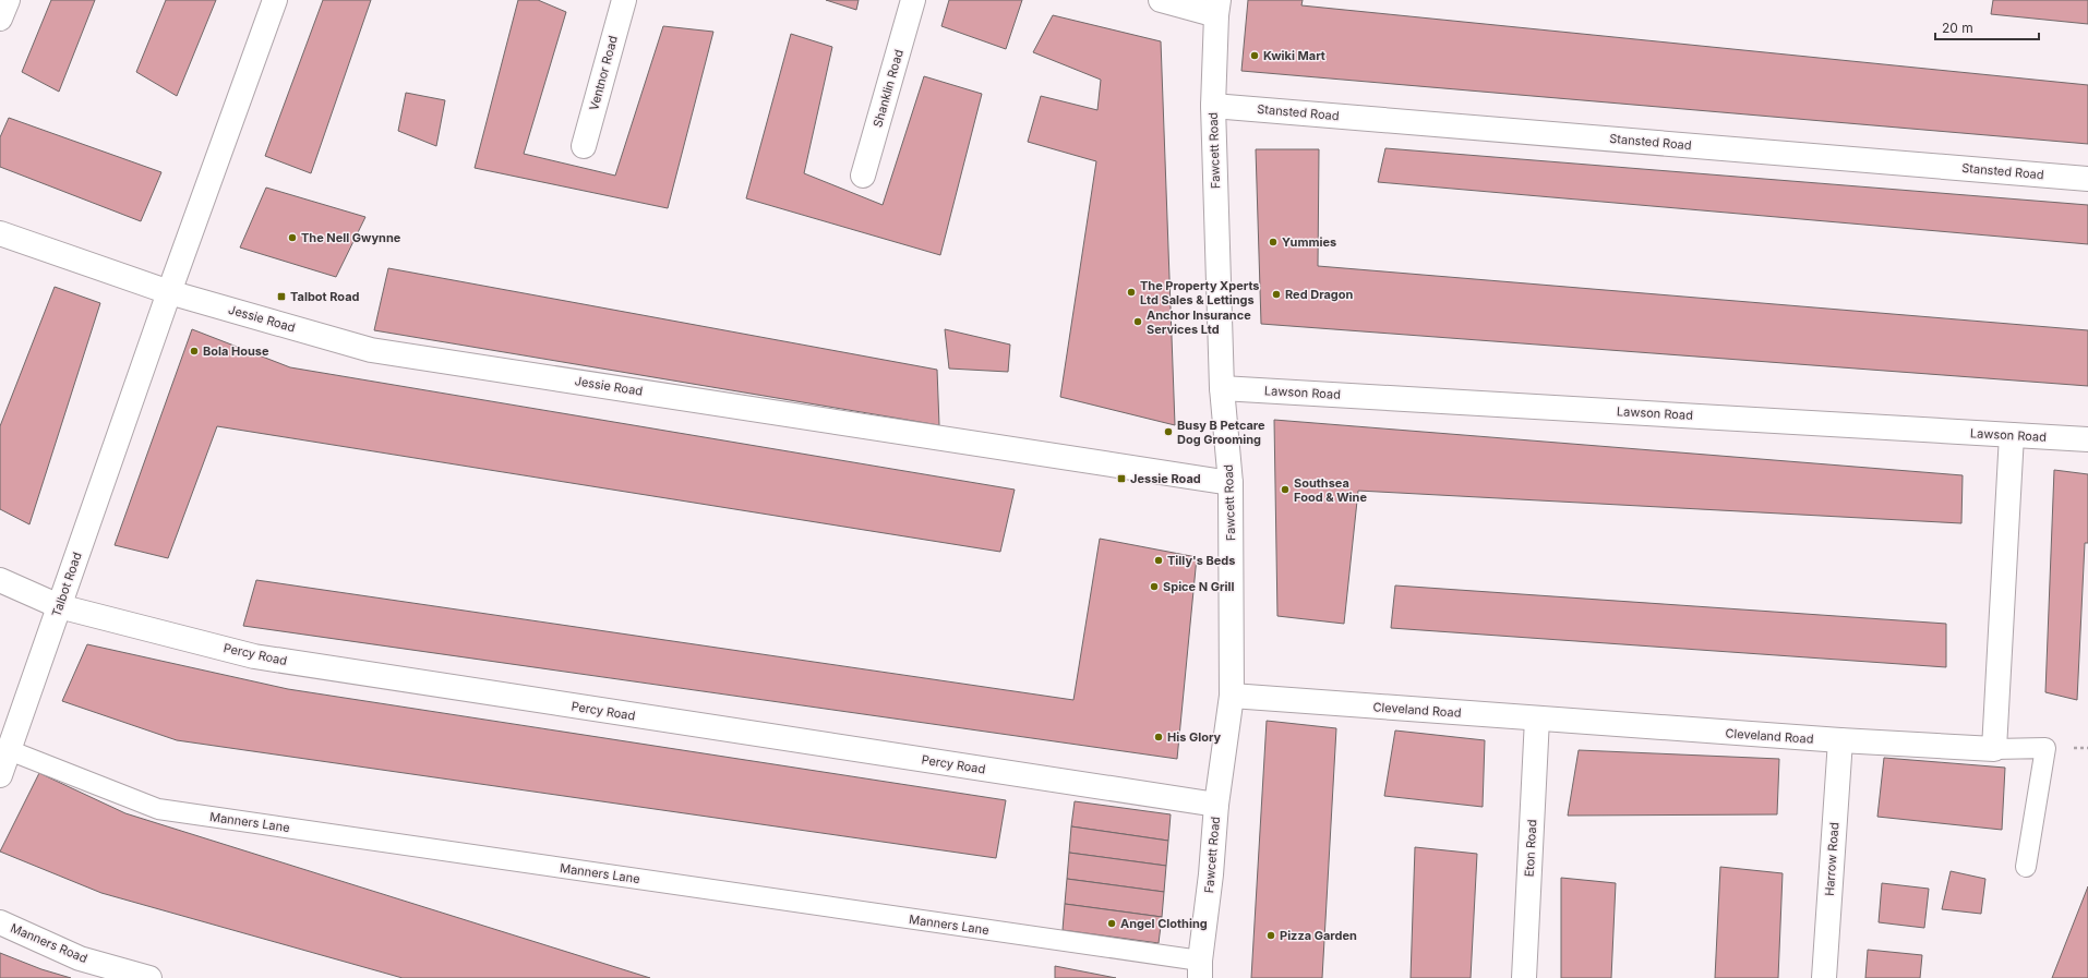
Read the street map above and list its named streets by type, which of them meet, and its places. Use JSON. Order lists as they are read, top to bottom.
{
  "streets": {
    "street": [
      "Ventnor Road",
      "Shanklin Road",
      "Stansted Road",
      "Fawcett Road",
      "Jessie Road",
      "Lawson Road",
      "Talbot Road",
      "Percy Road",
      "Cleveland Road",
      "Eton Road",
      "Harrow Road",
      "Manners Road"
    ],
    "lane": ["Manners Lane"]
  },
  "crossings": [
    ["Stansted Road", "Fawcett Road"],
    ["Fawcett Road", "Jessie Road"],
    ["Fawcett Road", "Lawson Road"],
    ["Fawcett Road", "Percy Road"],
    ["Fawcett Road", "Cleveland Road"],
    ["Fawcett Road", "Manners Lane"],
    ["Jessie Road", "Talbot Road"],
    ["Talbot Road", "Percy Road"],
    ["Talbot Road", "Manners Lane"],
    ["Cleveland Road", "Eton Road"],
    ["Cleveland Road", "Harrow Road"]
  ],
  "places": {
    "other": [
      "Kwiki Mart",
      "The Nell Gwynne",
      "Yummies",
      "The Property Xperts Ltd Sales & Lettings",
      "Red Dragon",
      "Anchor Insurance Services Ltd",
      "Bola House",
      "Busy B Petcare Dog Grooming",
      "Southsea Food & Wine",
      "Tilly's Beds",
      "Spice N Grill",
      "His Glory",
      "Angel Clothing",
      "Pizza Garden"
    ],
    "transit": ["Talbot Road", "Jessie Road"]
  },
  "scale_bar": "20 m"
}
